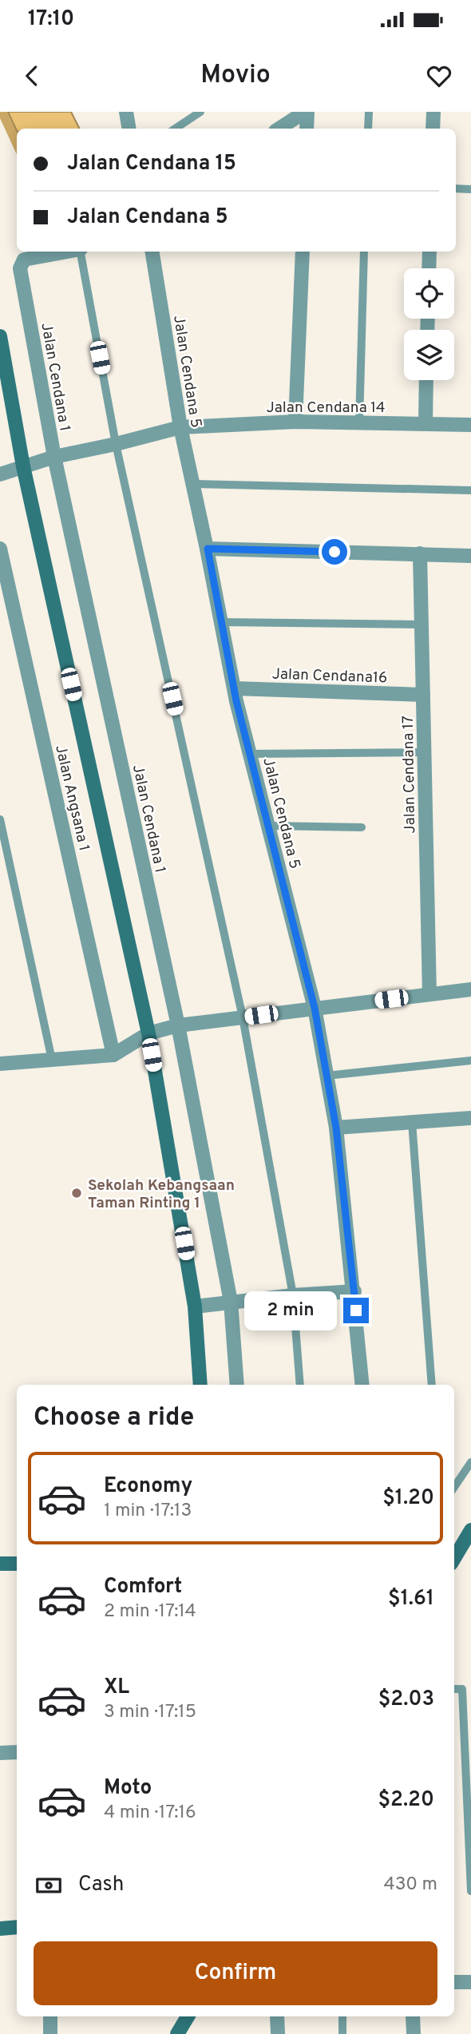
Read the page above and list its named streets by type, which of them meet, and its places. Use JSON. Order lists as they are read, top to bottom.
{
  "streets": {
    "street": [
      "Jalan Cendana 5",
      "Jalan Cendana 1",
      "Jalan Cendana 14",
      "Jalan Cendana16",
      "Jalan Cendana 17",
      "Jalan Angsana 1"
    ]
  },
  "crossings": [
    ["Jalan Cendana 5", "Jalan Cendana 14"],
    ["Jalan Cendana 5", "Jalan Cendana16"],
    ["Jalan Cendana 1", "Jalan Cendana 14"],
    ["Jalan Cendana16", "Jalan Cendana 17"]
  ],
  "places": ["Sekolah Kebangsaan Taman Rinting 1"],
  "page": {
    "status": "17:10",
    "header": "Movio",
    "banner": ["Jalan Cendana 15", "Jalan Cendana 5"],
    "bubble": "2 min",
    "heading": "Choose a ride",
    "list": [
      {
        "name": "Economy",
        "note": "1 min · 17:13",
        "value": "$1.20"
      },
      {
        "name": "Comfort",
        "note": "2 min · 17:14",
        "value": "$1.61"
      },
      {
        "name": "XL",
        "note": "3 min · 17:15",
        "value": "$2.03"
      },
      {
        "name": "Moto",
        "note": "4 min · 17:16",
        "value": "$2.20"
      }
    ],
    "pay": ["Cash", "430 m"],
    "buttons": "Confirm"
  }
}
